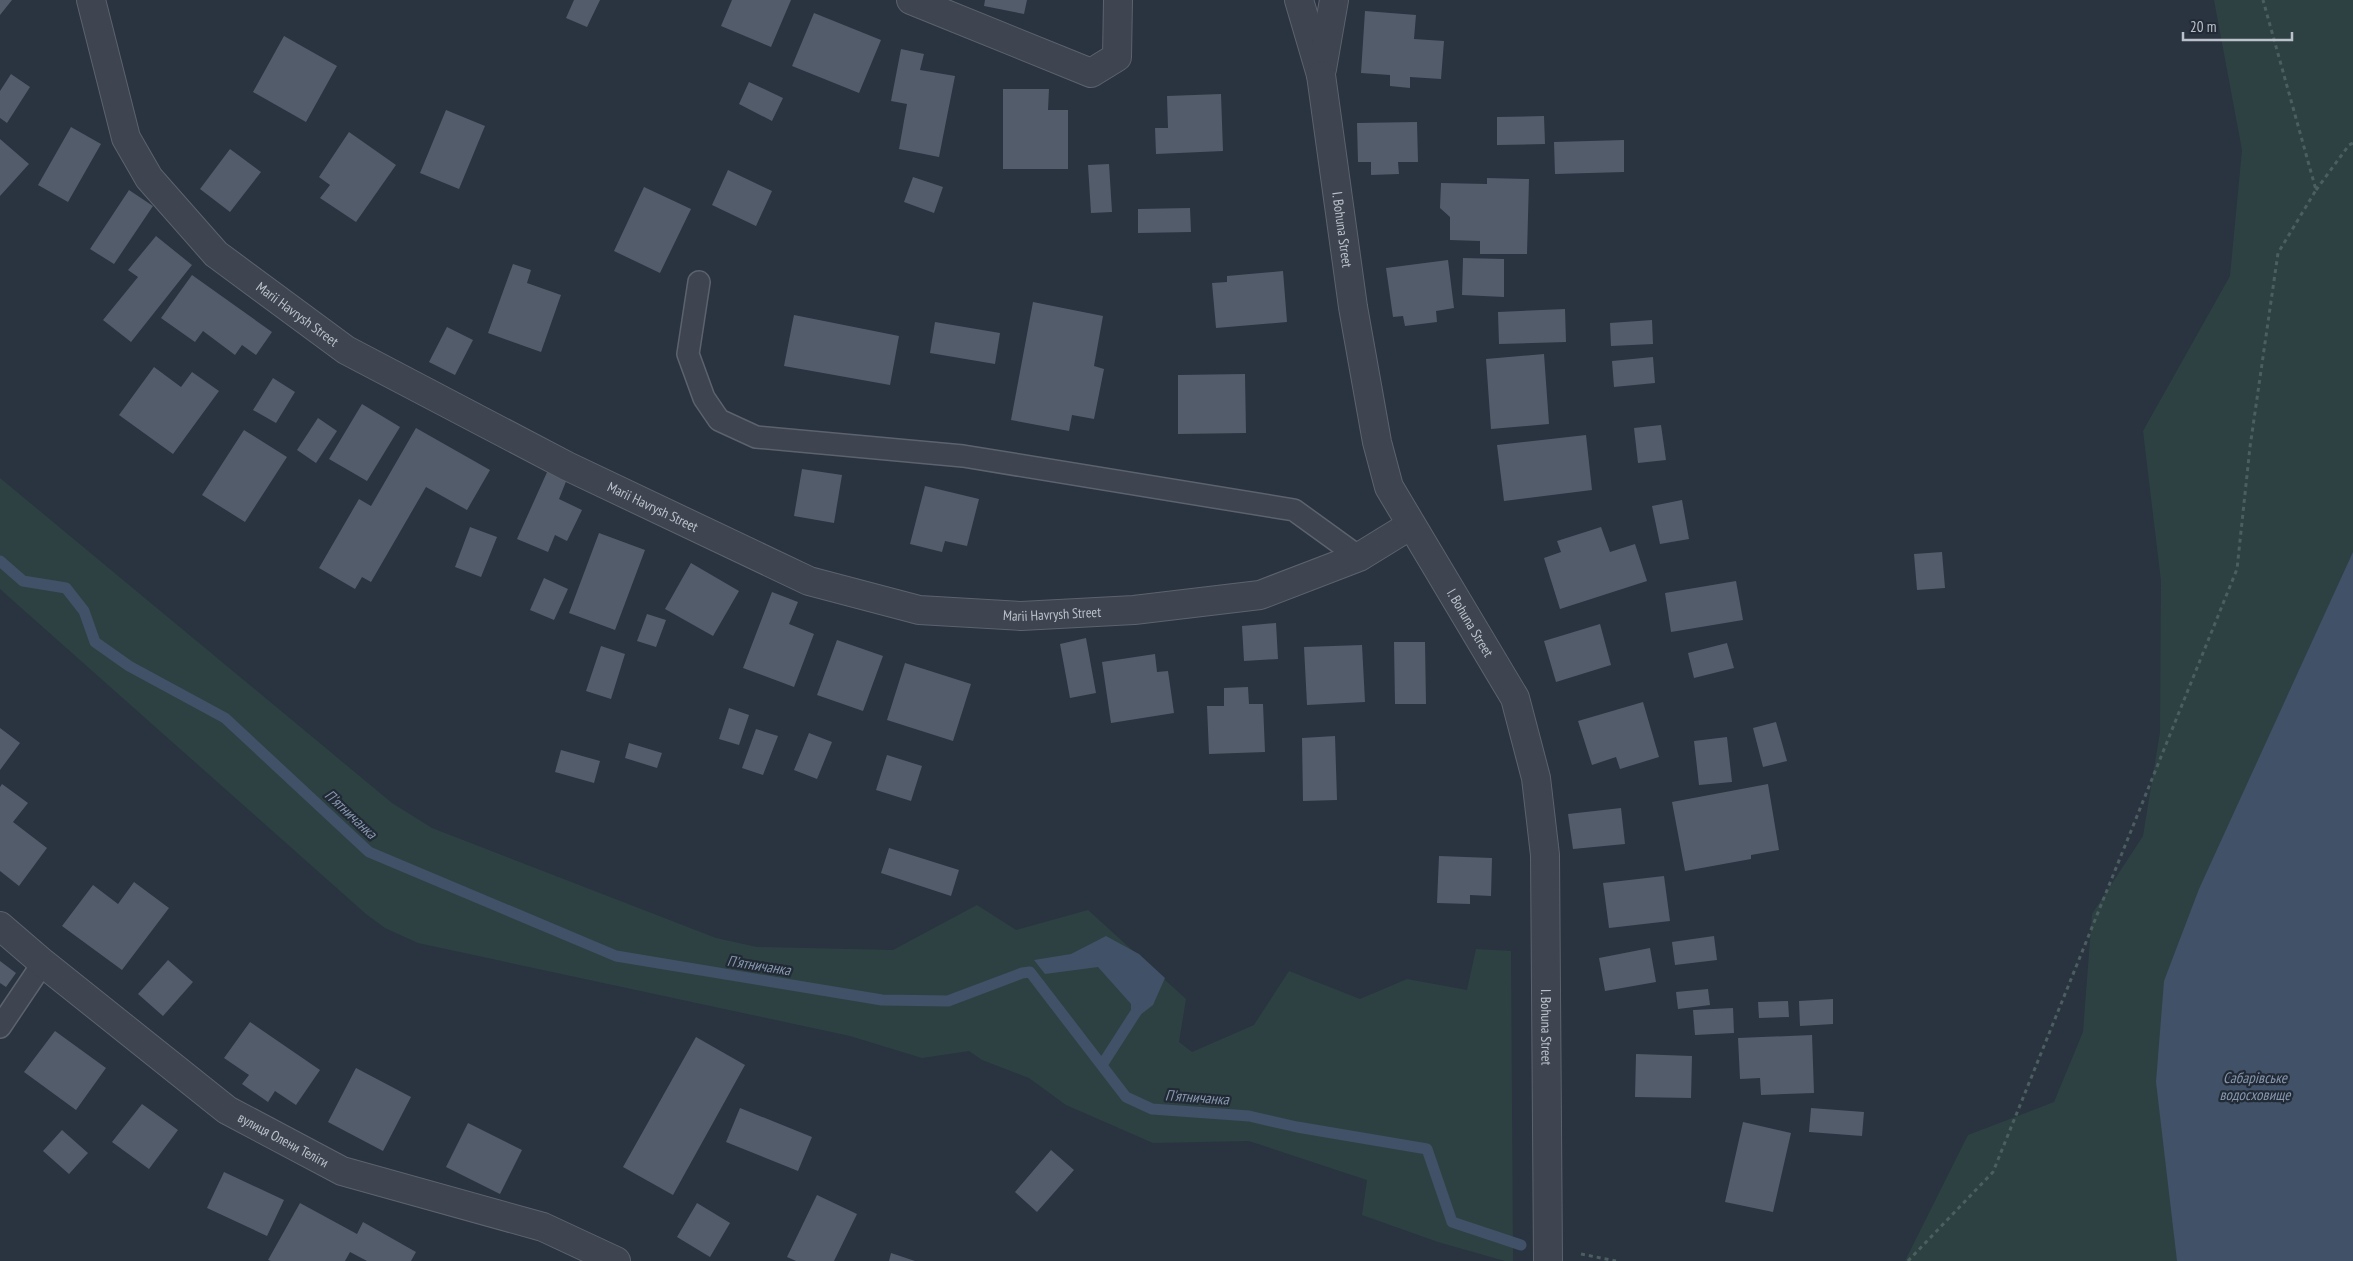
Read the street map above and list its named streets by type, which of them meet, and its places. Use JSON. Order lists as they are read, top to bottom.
{
  "streets": {
    "street": ["I. Bohuna Street", "Marii Havrysh Street", "вулиця Олени Теліги"]
  },
  "crossings": [
    ["I. Bohuna Street", "Marii Havrysh Street"]
  ],
  "water": ["П'ятничанка", "Сабарівське водосховище"],
  "scale_bar": "20 m"
}
